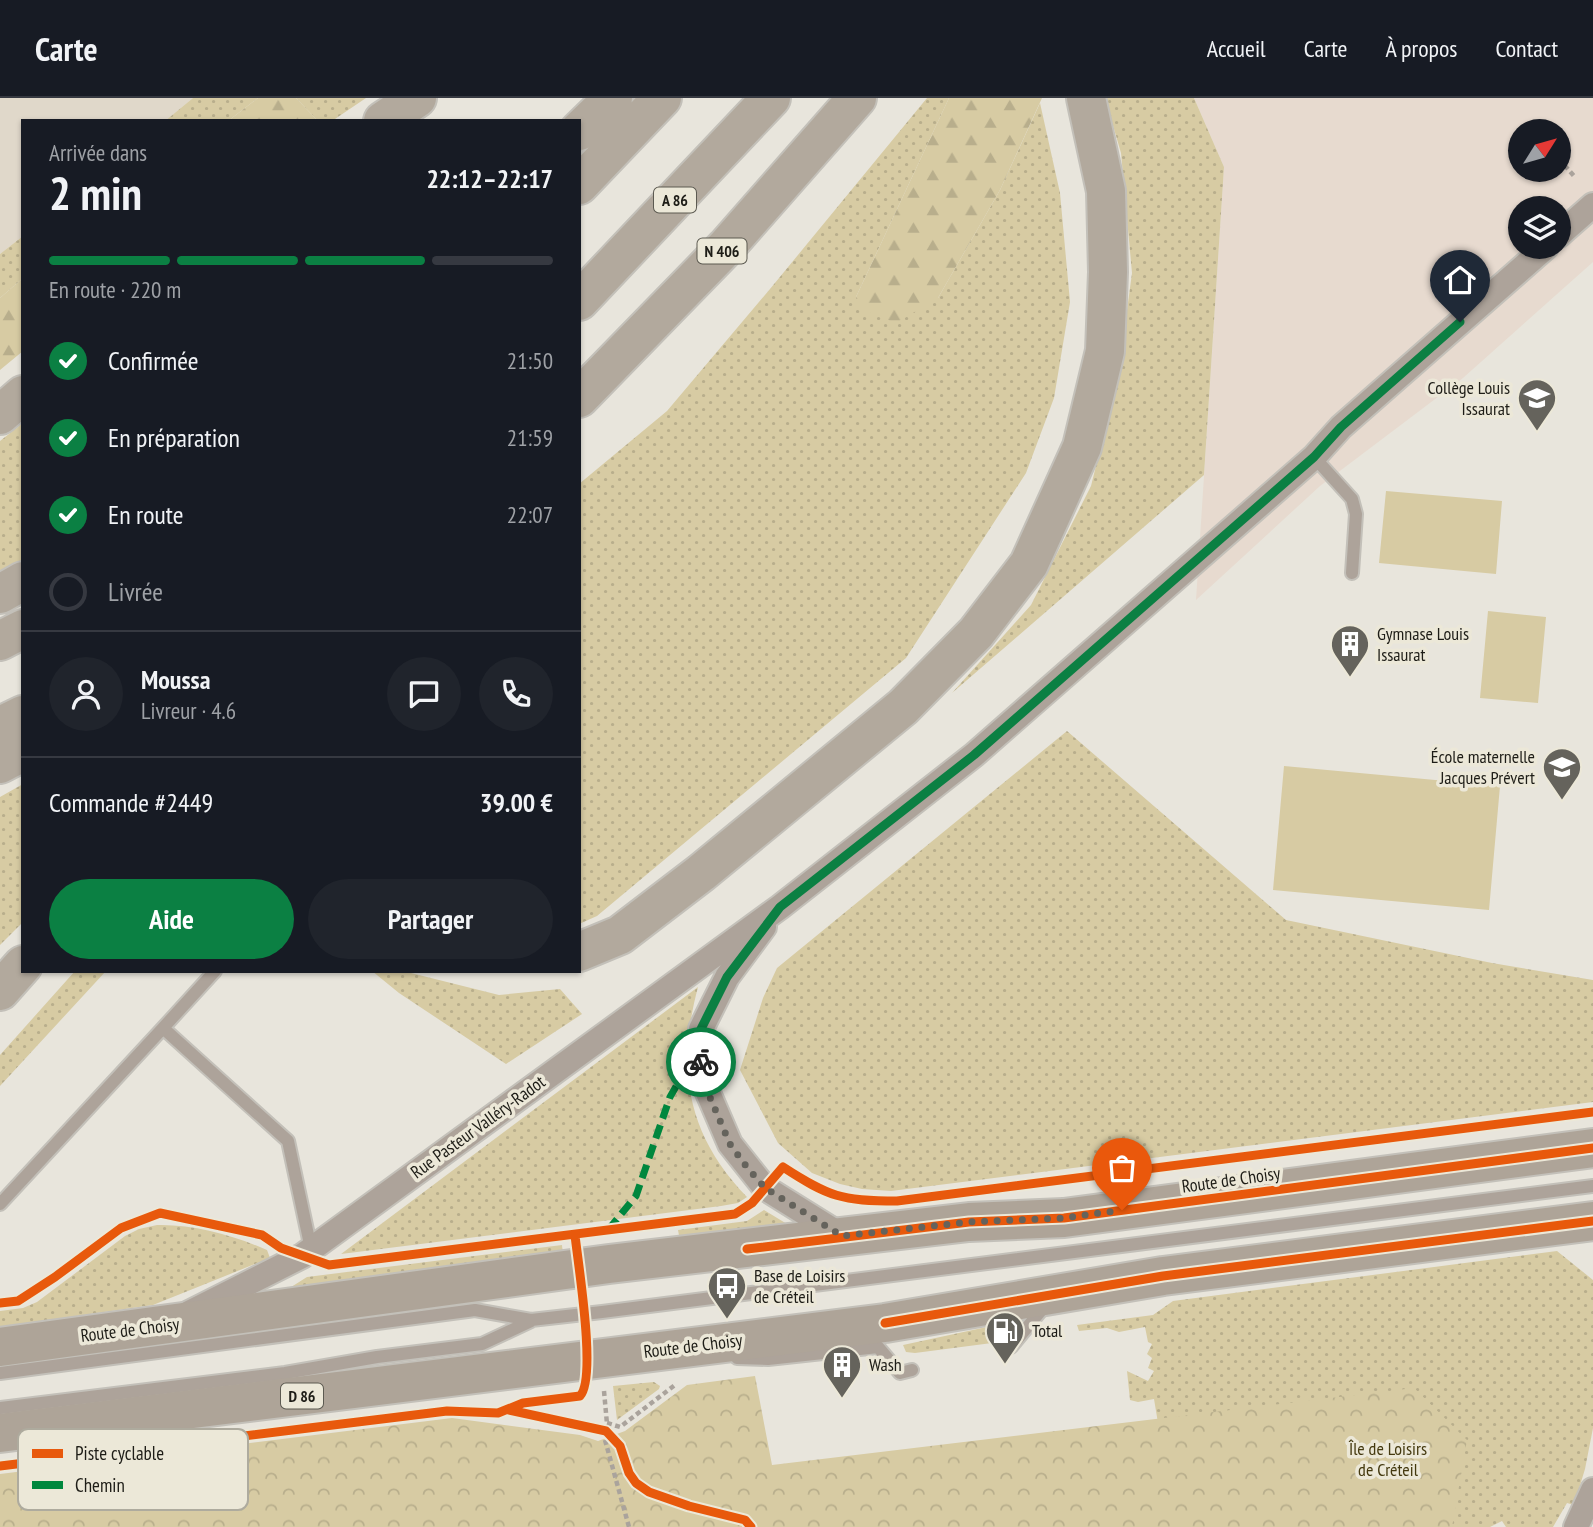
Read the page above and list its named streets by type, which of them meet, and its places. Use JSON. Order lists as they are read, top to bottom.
{
  "streets": {
    "highway": ["A 86", "N 406"],
    "main road": ["Route de Choisy", "D 86"],
    "street": ["Rue Pasteur Valléry-Radot"]
  },
  "crossings": [
    ["Rue Pasteur Valléry-Radot", "Route de Choisy"]
  ],
  "parks": ["Île de Loisirs de Créteil"],
  "places": {
    "school or university": ["Collège Louis Issaurat", "École maternelle Jacques Prévert"],
    "building": ["Gymnase Louis Issaurat", "Wash"],
    "bus stop": ["Base de Loisirs de Créteil"],
    "fuel station": ["Total"]
  },
  "legend": ["Piste cyclable", "Chemin"],
  "north": "top right",
  "page": {
    "header": "Carte",
    "nav": [
      "Accueil",
      "Carte",
      "À propos",
      "Contact"
    ],
    "heading": ["2 min", "Arrivée dans", "22:12–22:17"],
    "panel": [
      "Moussa",
      "Livreur · 4.6",
      "Commande #2449",
      "39.00 €"
    ],
    "bar": "En route · 220 m",
    "list": [
      ["Confirmée", "21:50"],
      ["En préparation", "21:59"],
      ["En route", "22:07"],
      "Livrée"
    ],
    "buttons": ["Aide", "Partager"]
  }
}
